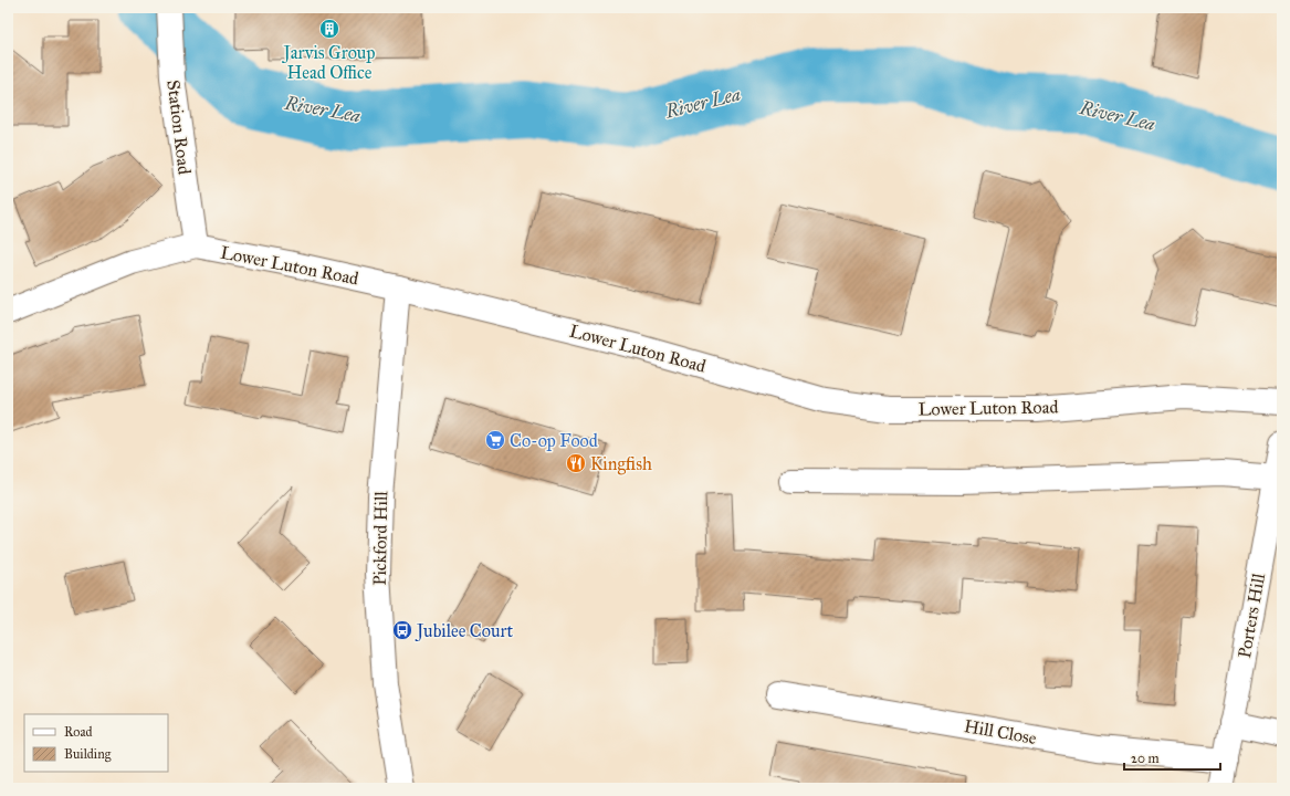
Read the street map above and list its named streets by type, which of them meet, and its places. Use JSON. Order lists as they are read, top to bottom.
{
  "streets": {
    "street": [
      "Station Road",
      "Lower Luton Road",
      "Pickford Hill",
      "Porters Hill",
      "Hill Close"
    ]
  },
  "crossings": [
    ["Station Road", "Lower Luton Road"],
    ["Lower Luton Road", "Pickford Hill"],
    ["Porters Hill", "Hill Close"]
  ],
  "water": ["River Lea"],
  "places": {
    "building": ["Jarvis Group Head Office"],
    "supermarket": ["Co-op Food"],
    "restaurant": ["Kingfish"],
    "bus stop": ["Jubilee Court"]
  },
  "legend": ["Road", "Building"],
  "scale_bar": "20 m"
}
